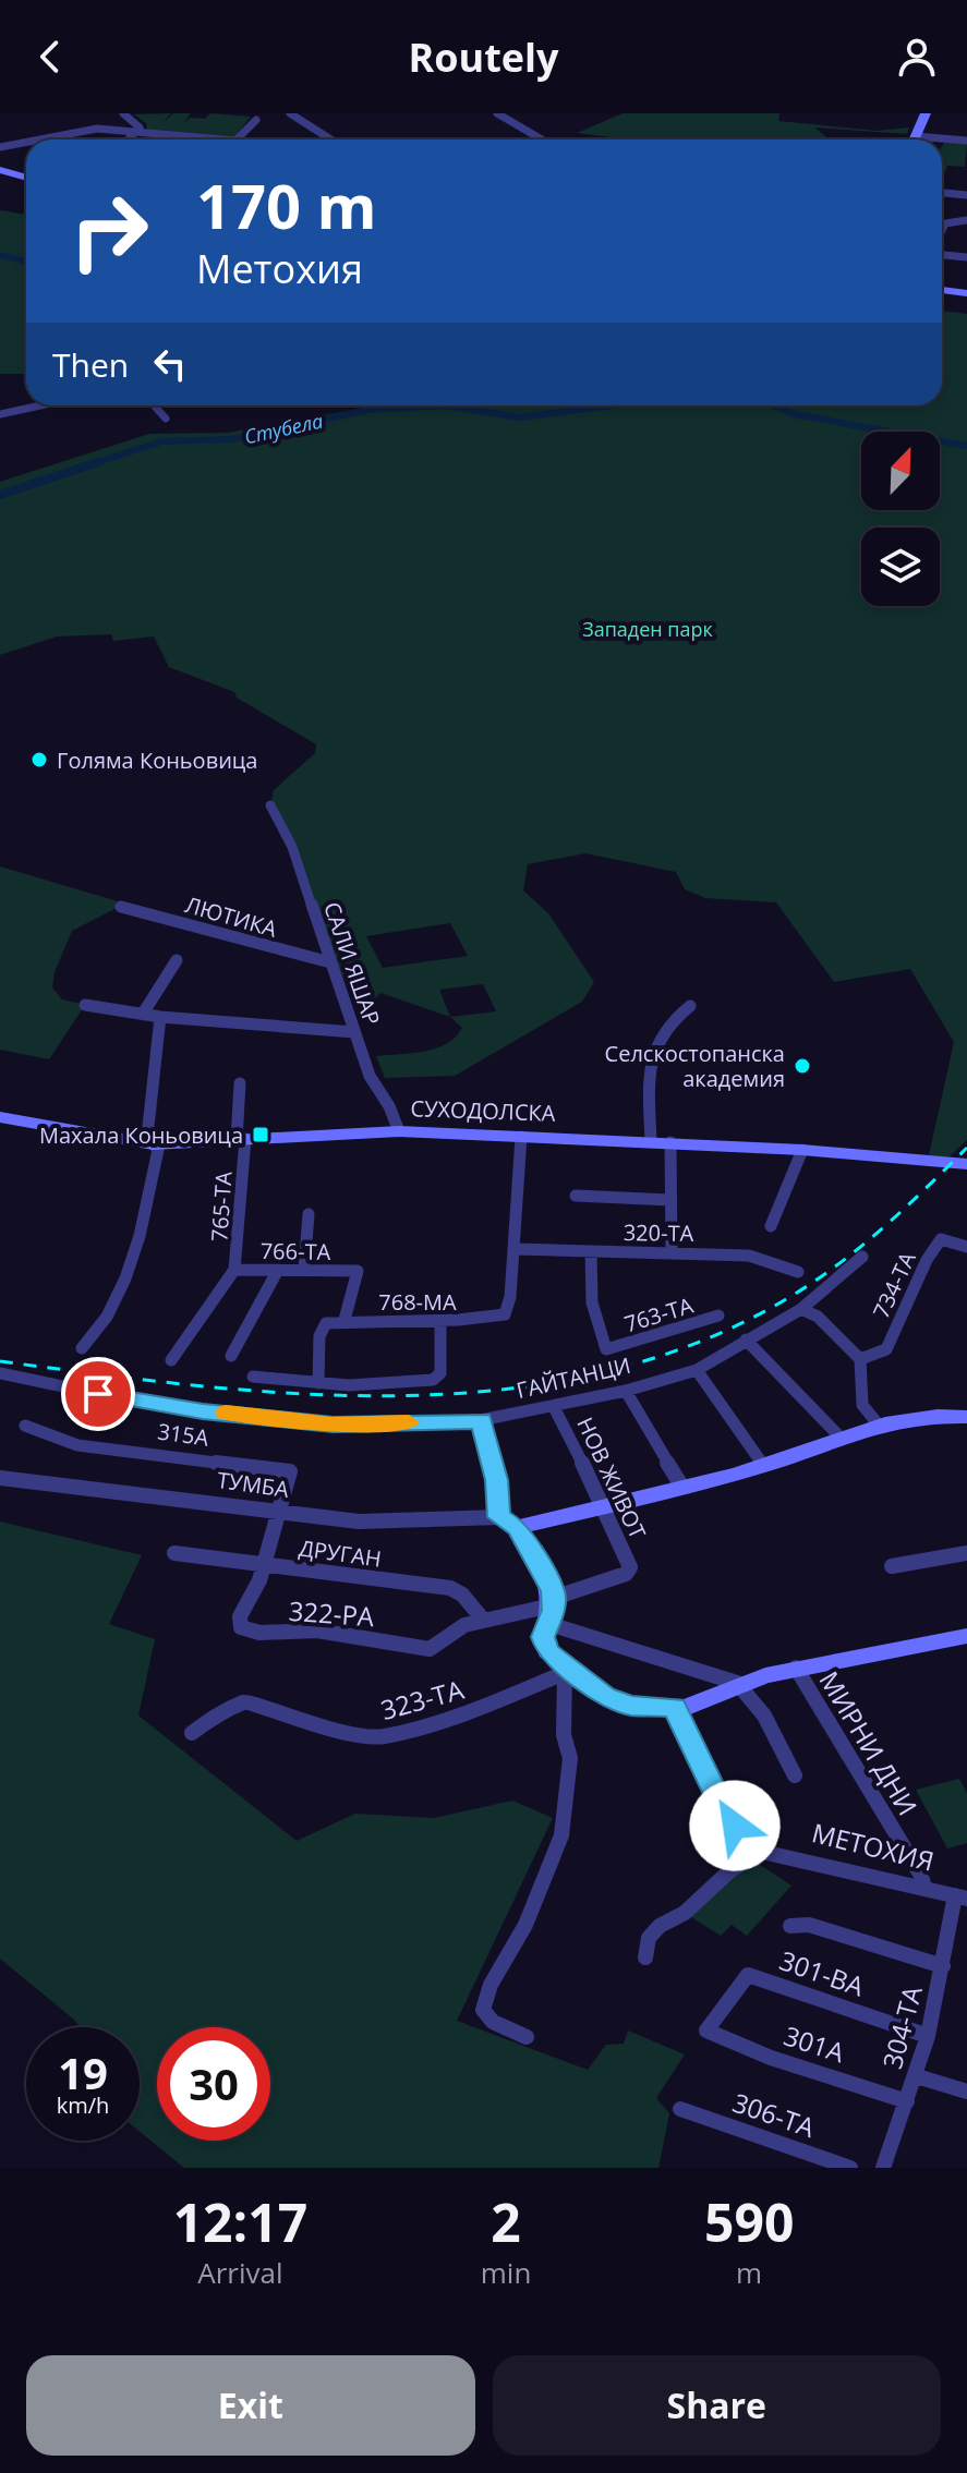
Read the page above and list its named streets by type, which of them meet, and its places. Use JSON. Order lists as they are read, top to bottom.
{
  "streets": {
    "street": [
      "ЛЮТИКА",
      "САЛИ ЯШАР",
      "СУХОДОЛСКА",
      "765-ТА",
      "320-ТА",
      "766-ТА",
      "734-ТА",
      "768-МА",
      "763-ТА",
      "ГАЙТАНЦИ",
      "315А",
      "НОВ ЖИВОТ",
      "ТУМБА",
      "ДРУГАН",
      "322-РА",
      "323-ТА",
      "МИРНИ ДНИ",
      "МЕТОХИЯ",
      "301-ВА",
      "304-ТА",
      "301А",
      "306-ТА"
    ]
  },
  "crossings": [
    ["ЛЮТИКА", "САЛИ ЯШАР"],
    ["САЛИ ЯШАР", "СУХОДОЛСКА"],
    ["СУХОДОЛСКА", "765-ТА"],
    ["765-ТА", "766-ТА"],
    ["320-ТА", "768-МА"],
    ["320-ТА", "763-ТА"],
    ["766-ТА", "768-МА"],
    ["ГАЙТАНЦИ", "НОВ ЖИВОТ"],
    ["315А", "ТУМБА"],
    ["НОВ ЖИВОТ", "ТУМБА"],
    ["НОВ ЖИВОТ", "323-ТА"],
    ["ДРУГАН", "322-РА"],
    ["ДРУГАН", "323-ТА"],
    ["322-РА", "323-ТА"],
    ["МИРНИ ДНИ", "МЕТОХИЯ"],
    ["МЕТОХИЯ", "304-ТА"],
    ["301-ВА", "304-ТА"],
    ["301-ВА", "301А"],
    ["304-ТА", "301А"]
  ],
  "water": ["Стубела"],
  "parks": ["Западен парк"],
  "places": {
    "other": ["Голяма Коньовица", "Селскостопанска академия"],
    "transit": ["Махала Коньовица"]
  },
  "north": "top right",
  "page": {
    "header": "Routely",
    "turn": ["170 m", "Метохия"],
    "then": "Then",
    "speed": "19 km/h",
    "limit": "30",
    "eta": [
      "12:17",
      "Arrival",
      "2",
      "min",
      "590",
      "m"
    ],
    "buttons": ["Exit", "Share"]
  }
}
